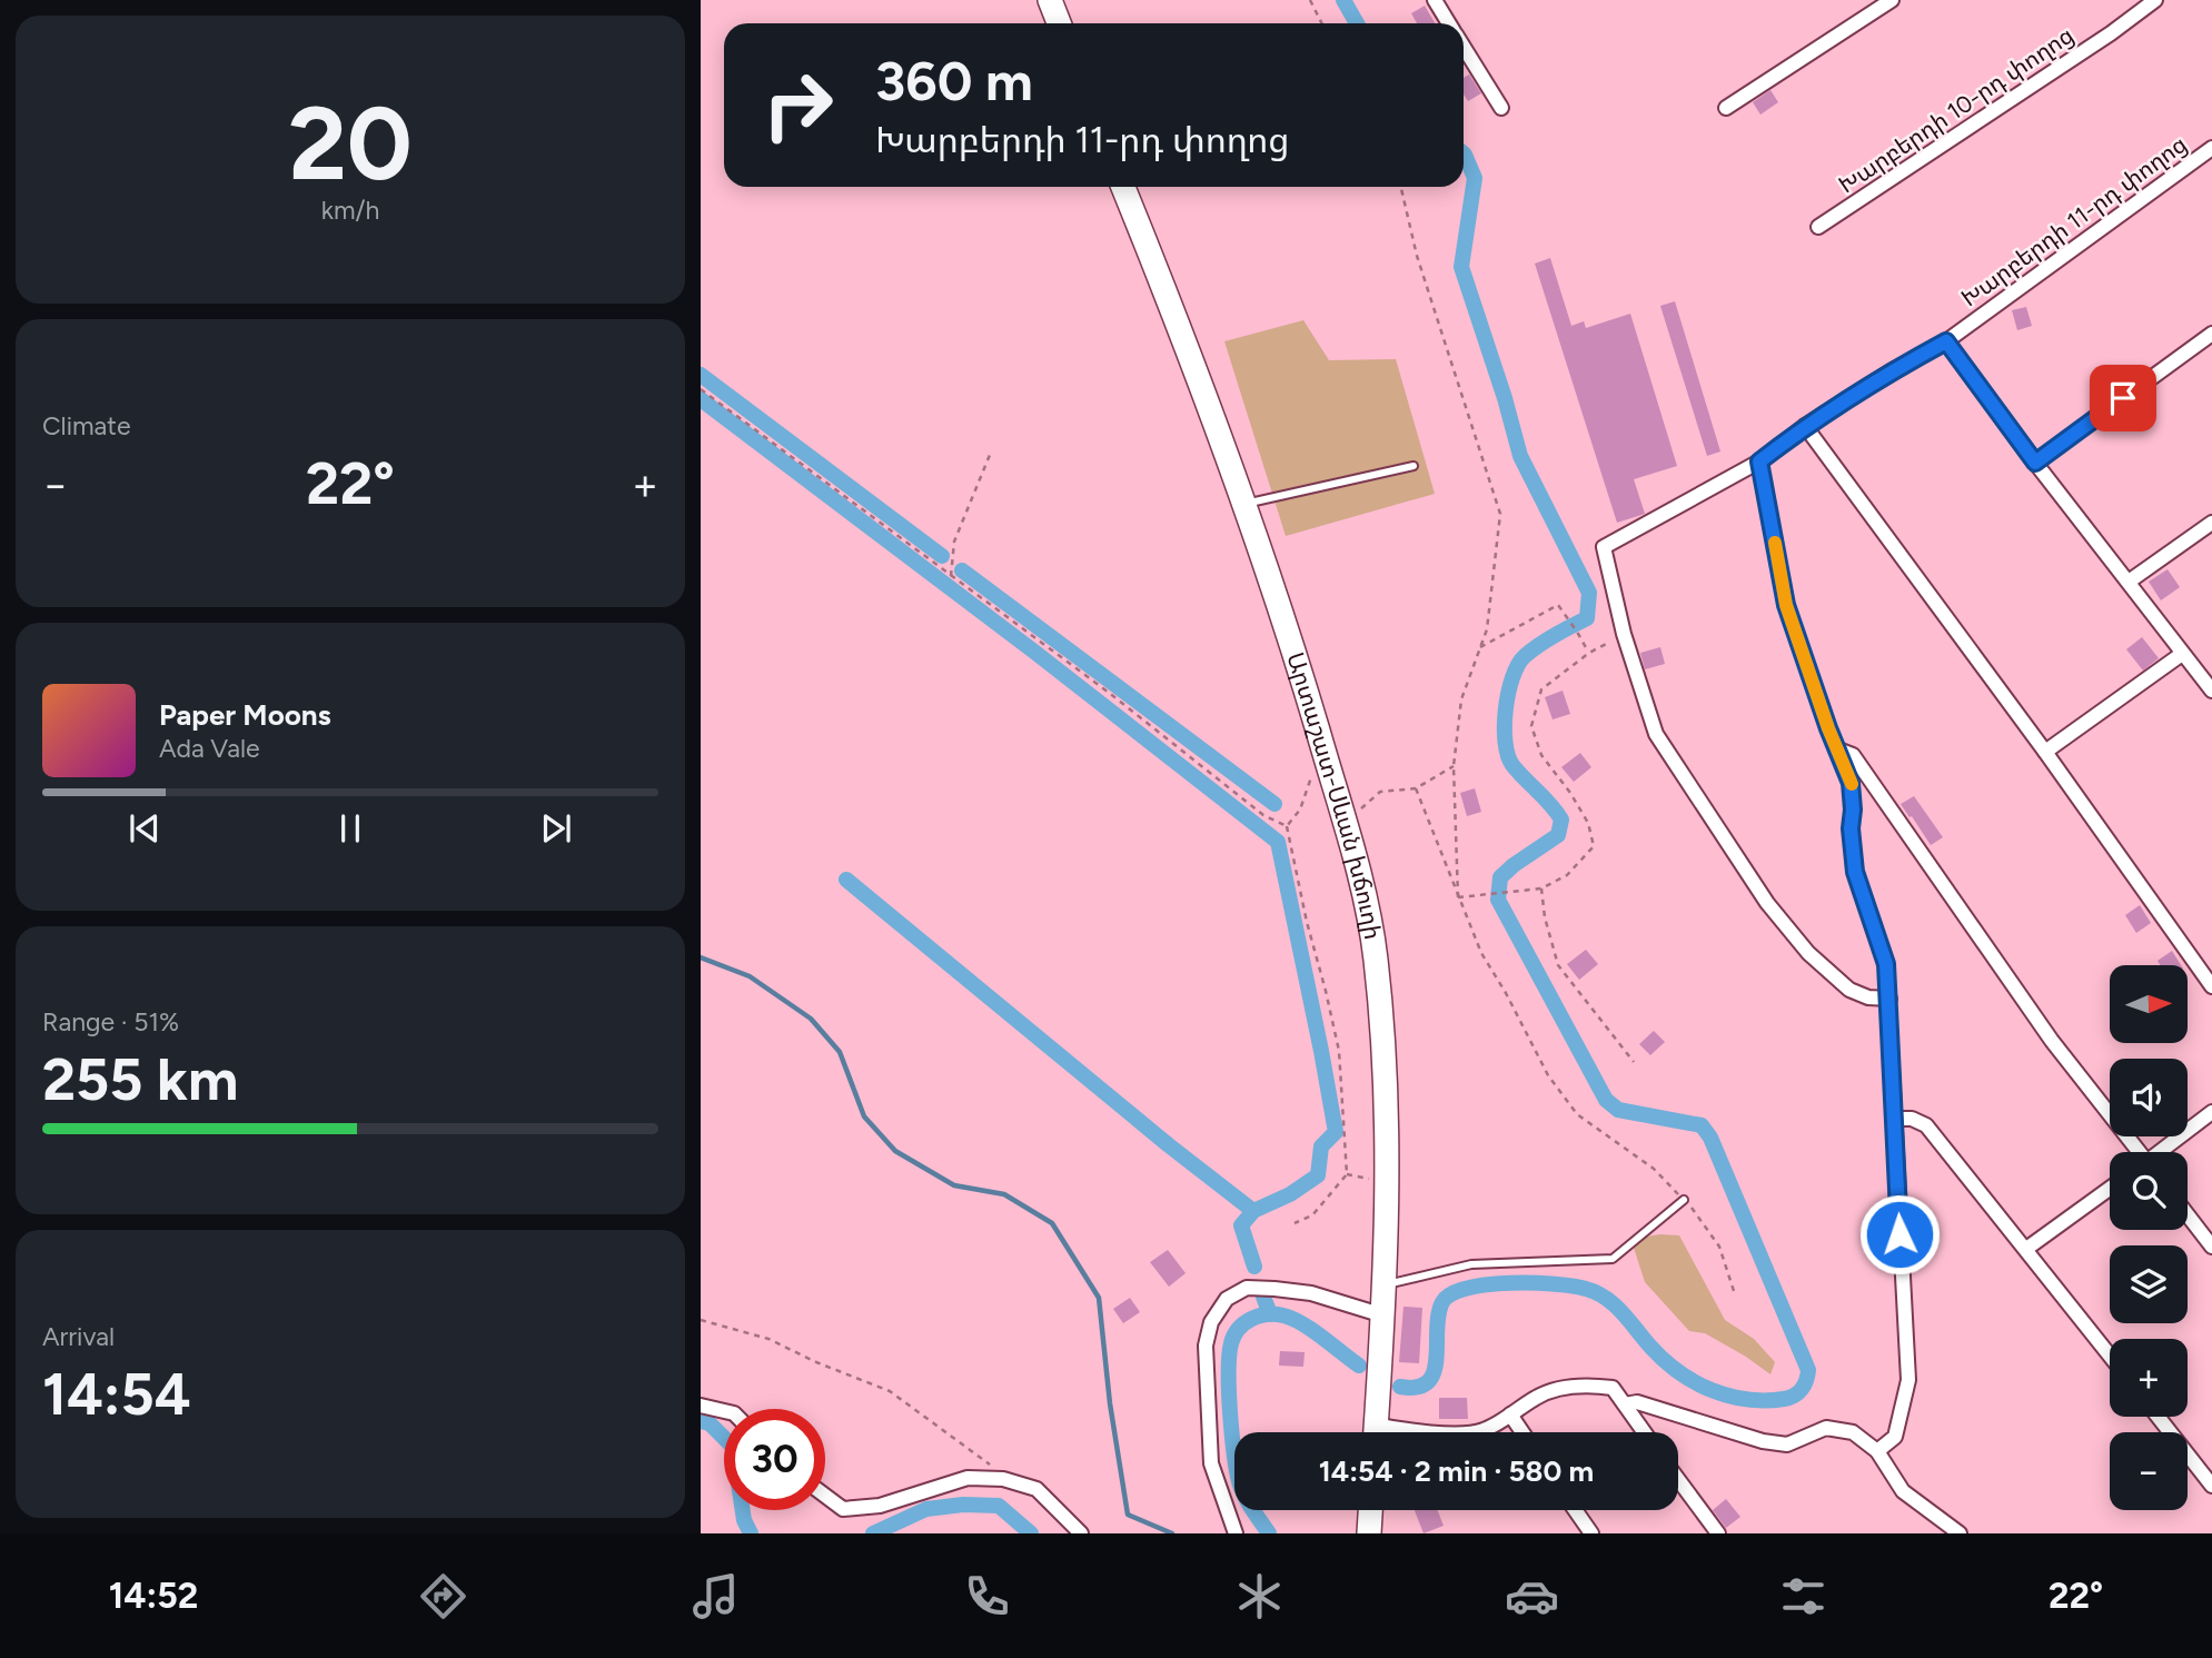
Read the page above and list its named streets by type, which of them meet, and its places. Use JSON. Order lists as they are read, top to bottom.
{
  "streets": {
    "main road": ["Արտաշատ-Սևան խճուղի"],
    "street": ["Խարբերդի 10-րդ փողոց", "Խարբերդի 11-րդ փողոց"]
  },
  "north": "right",
  "page": {
    "tile": [
      ["20", "km/h"],
      "Climate",
      ["Range · 51%", "255 km"],
      ["Arrival", "14:54"]
    ],
    "turn": ["360 m", "Խարբերդի 11-րդ փողոց"],
    "heat": ["−", "22°", "+"],
    "song": ["Paper Moons", "Ada Vale"],
    "map_buttons": ["+", "−"],
    "limit": "30",
    "trip": "14:54 · 2 min · 580 m",
    "tabs": ["14:52", "22°"]
  }
}
